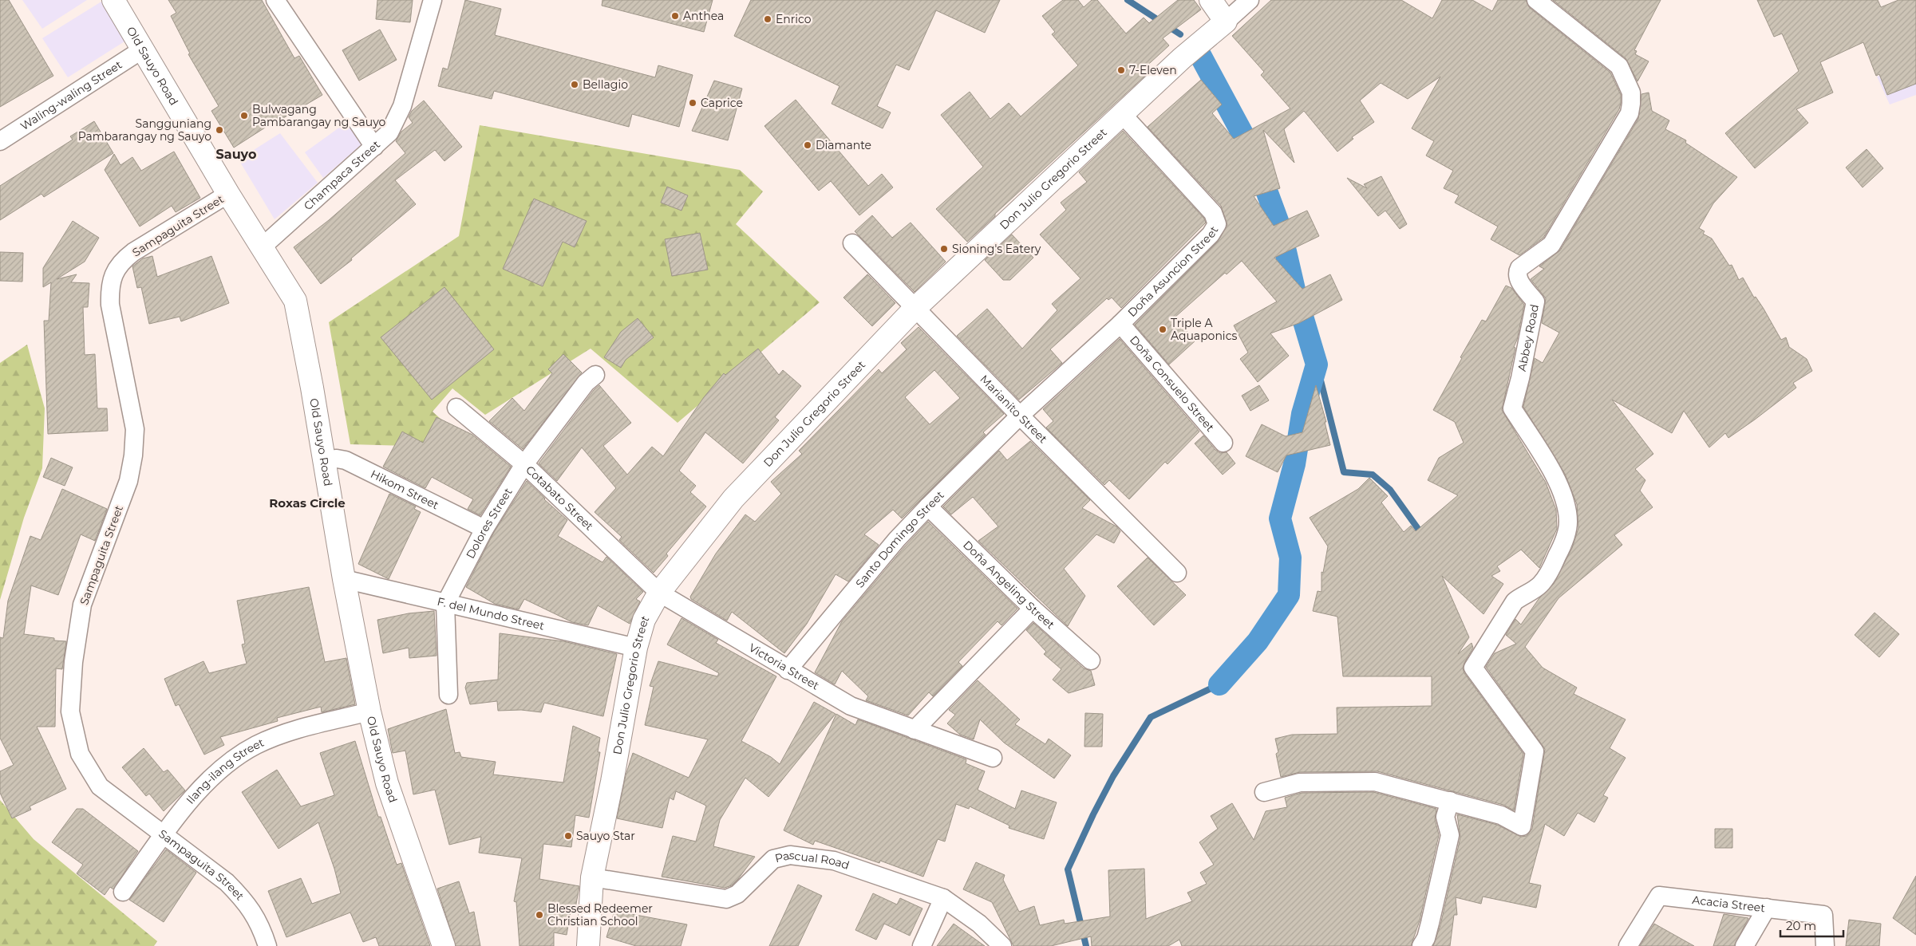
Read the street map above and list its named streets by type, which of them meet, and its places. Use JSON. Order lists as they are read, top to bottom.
{
  "streets": {
    "street": [
      "Old Sauyo Road",
      "Waling-waling Street",
      "Champaca Street",
      "Don Julio Gregorio Street",
      "Sampaguita Street",
      "Doña Asuncion Street",
      "Abbey Road",
      "Doña Consuelo Street",
      "Marianito Street",
      "Hikom Street",
      "Cotabato Street",
      "Dolores Street",
      "Santo Domingo Street",
      "Doña Angeling Street",
      "F. del Mundo Street",
      "Victoria Street",
      "Ilang-ilang Street",
      "Pascual Road",
      "Acacia Street"
    ]
  },
  "crossings": [
    ["Old Sauyo Road", "Waling-waling Street"],
    ["Old Sauyo Road", "Champaca Street"],
    ["Old Sauyo Road", "Sampaguita Street"],
    ["Old Sauyo Road", "Hikom Street"],
    ["Old Sauyo Road", "F. del Mundo Street"],
    ["Old Sauyo Road", "Ilang-ilang Street"],
    ["Don Julio Gregorio Street", "Doña Asuncion Street"],
    ["Don Julio Gregorio Street", "Marianito Street"],
    ["Don Julio Gregorio Street", "Cotabato Street"],
    ["Don Julio Gregorio Street", "F. del Mundo Street"],
    ["Don Julio Gregorio Street", "Victoria Street"],
    ["Don Julio Gregorio Street", "Pascual Road"],
    ["Sampaguita Street", "Ilang-ilang Street"],
    ["Doña Asuncion Street", "Doña Consuelo Street"],
    ["Doña Asuncion Street", "Marianito Street"],
    ["Doña Asuncion Street", "Santo Domingo Street"],
    ["Marianito Street", "Santo Domingo Street"],
    ["Hikom Street", "Dolores Street"],
    ["Cotabato Street", "Dolores Street"],
    ["Cotabato Street", "Victoria Street"],
    ["Dolores Street", "F. del Mundo Street"],
    ["Santo Domingo Street", "Doña Angeling Street"],
    ["Santo Domingo Street", "Victoria Street"]
  ],
  "districts": ["Sauyo", "Roxas Circle"],
  "places": [
    "Anthea",
    "Enrico",
    "7-Eleven",
    "Bellagio",
    "Caprice",
    "Bulwagang Pambarangay ng Sauyo",
    "Sangguniang Pambarangay ng Sauyo",
    "Diamante",
    "Sioning's Eatery",
    "Triple A Aquaponics",
    "Sauyo Star",
    "Blessed Redeemer Christian School"
  ],
  "scale_bar": "20 m"
}
